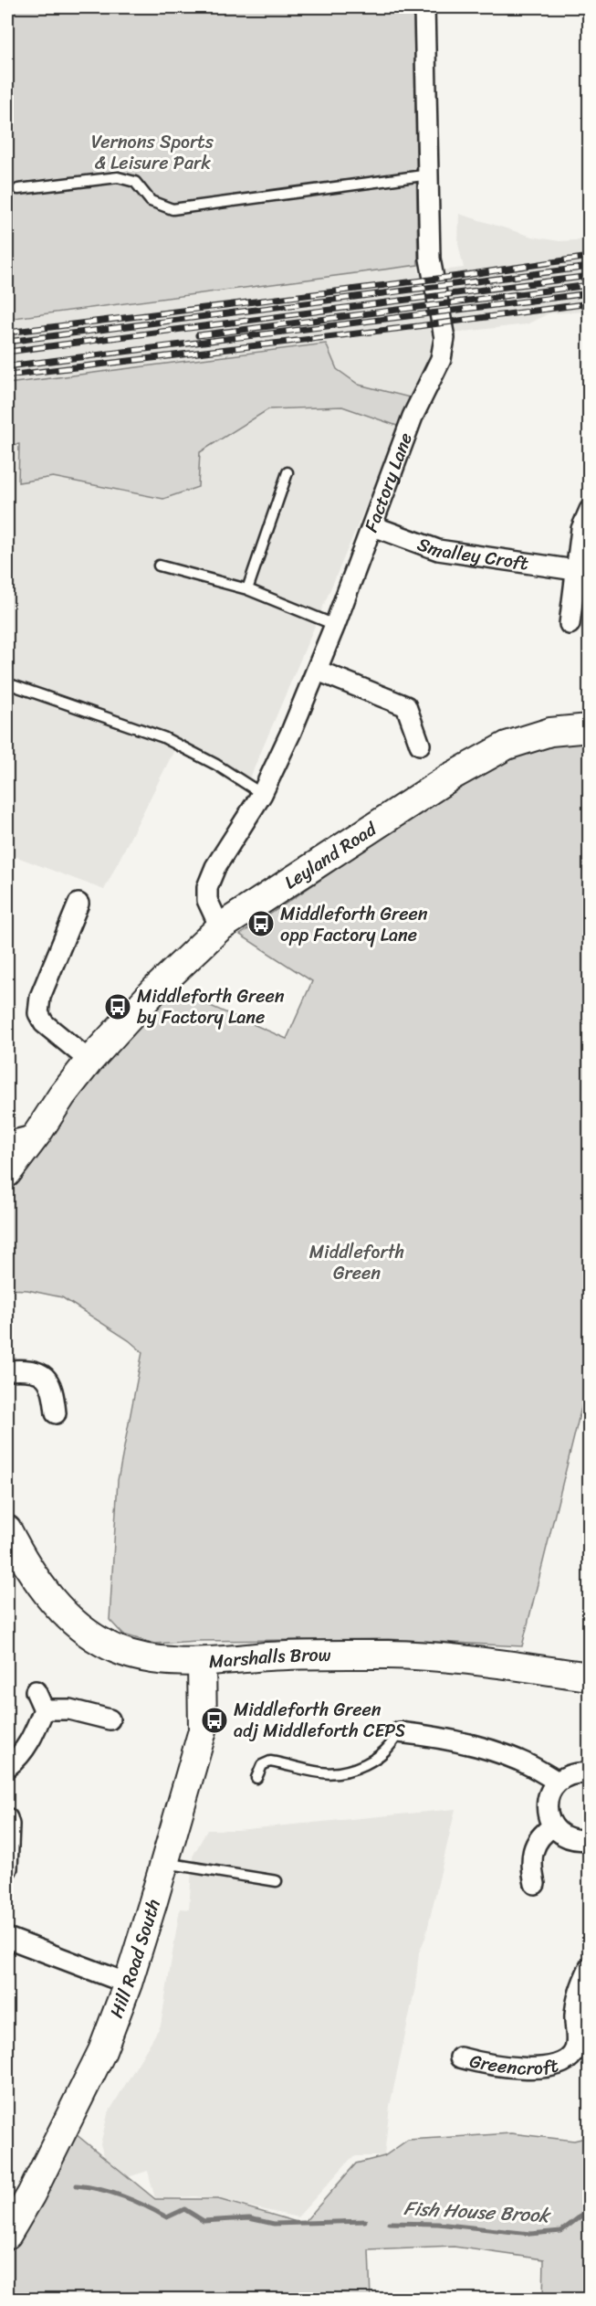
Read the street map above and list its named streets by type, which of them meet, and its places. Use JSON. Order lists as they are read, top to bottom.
{
  "streets": {
    "street": [
      "Factory Lane",
      "Smalley Croft",
      "Leyland Road",
      "Marshalls Brow",
      "Hill Road South",
      "Greencroft"
    ]
  },
  "crossings": [
    ["Factory Lane", "Smalley Croft"],
    ["Factory Lane", "Leyland Road"],
    ["Marshalls Brow", "Hill Road South"]
  ],
  "water": ["Fish House Brook"],
  "parks": ["Vernons Sports & Leisure Park", "Middleforth Green"],
  "places": {
    "bus stop": ["Middleforth Green opp Factory Lane", "Middleforth Green by Factory Lane", "Middleforth Green adj Middleforth CEPS"]
  }
}
